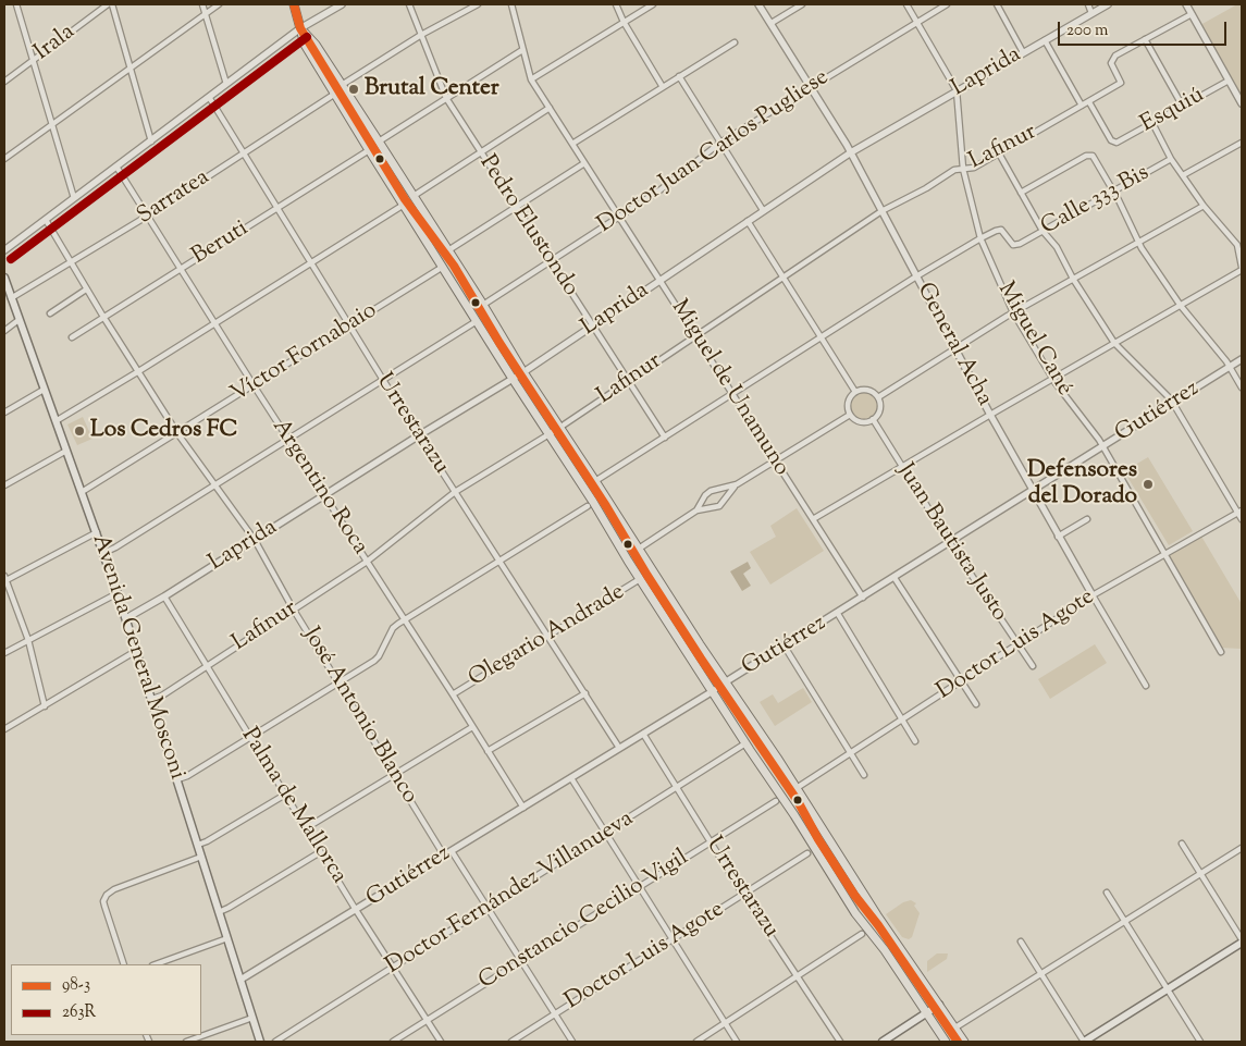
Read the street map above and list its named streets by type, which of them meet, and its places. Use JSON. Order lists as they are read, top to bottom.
{
  "streets": {
    "main road": ["Avenida General Mosconi"],
    "street": [
      "Irala",
      "Laprida",
      "Esquiú",
      "Lafinur",
      "Doctor Juan Carlos Pugliese",
      "Sarratea",
      "Calle 333 Bis",
      "Pedro Elustondo",
      "Beruti",
      "Miguel Cané",
      "General Acha",
      "Víctor Fornabaio",
      "Miguel de Unamuno",
      "Gutiérrez",
      "Urrestarazu",
      "Argentino Roca",
      "Juan Bautista Justo",
      "Olegario Andrade",
      "Doctor Luis Agote",
      "José Antonio Blanco",
      "Palma de Mallorca",
      "Doctor Fernández Villanueva",
      "Constancio Cecilio Vigil"
    ]
  },
  "crossings": [
    ["Laprida", "Pedro Elustondo"],
    ["Laprida", "Miguel Cané"],
    ["Laprida", "General Acha"],
    ["Laprida", "Miguel de Unamuno"],
    ["Laprida", "Urrestarazu"],
    ["Laprida", "Argentino Roca"],
    ["Laprida", "Avenida General Mosconi"],
    ["Laprida", "José Antonio Blanco"],
    ["Laprida", "Palma de Mallorca"],
    ["Esquiú", "Lafinur"],
    ["Lafinur", "Pedro Elustondo"],
    ["Lafinur", "Miguel Cané"],
    ["Lafinur", "General Acha"],
    ["Lafinur", "Miguel de Unamuno"],
    ["Lafinur", "Urrestarazu"],
    ["Lafinur", "Argentino Roca"],
    ["Lafinur", "Avenida General Mosconi"],
    ["Lafinur", "José Antonio Blanco"],
    ["Lafinur", "Palma de Mallorca"],
    ["Doctor Juan Carlos Pugliese", "Pedro Elustondo"],
    ["Doctor Juan Carlos Pugliese", "Miguel Cané"],
    ["Doctor Juan Carlos Pugliese", "General Acha"],
    ["Doctor Juan Carlos Pugliese", "Miguel de Unamuno"],
    ["Sarratea", "Urrestarazu"],
    ["Sarratea", "Argentino Roca"],
    ["Sarratea", "Avenida General Mosconi"],
    ["Sarratea", "José Antonio Blanco"],
    ["Calle 333 Bis", "Miguel Cané"],
    ["Beruti", "Urrestarazu"],
    ["Beruti", "Argentino Roca"],
    ["Beruti", "José Antonio Blanco"],
    ["Miguel Cané", "Gutiérrez"],
    ["Miguel Cané", "Doctor Luis Agote"],
    ["General Acha", "Gutiérrez"],
    ["General Acha", "Doctor Luis Agote"],
    ["Víctor Fornabaio", "Urrestarazu"],
    ["Víctor Fornabaio", "Argentino Roca"],
    ["Víctor Fornabaio", "Avenida General Mosconi"],
    ["Víctor Fornabaio", "José Antonio Blanco"],
    ["Miguel de Unamuno", "Gutiérrez"],
    ["Gutiérrez", "Urrestarazu"],
    ["Gutiérrez", "Argentino Roca"],
    ["Gutiérrez", "Juan Bautista Justo"],
    ["Gutiérrez", "Avenida General Mosconi"],
    ["Gutiérrez", "José Antonio Blanco"],
    ["Gutiérrez", "Palma de Mallorca"],
    ["Urrestarazu", "Olegario Andrade"],
    ["Urrestarazu", "Doctor Luis Agote"],
    ["Urrestarazu", "Doctor Fernández Villanueva"],
    ["Urrestarazu", "Constancio Cecilio Vigil"],
    ["Argentino Roca", "Olegario Andrade"],
    ["Juan Bautista Justo", "Doctor Luis Agote"],
    ["Olegario Andrade", "José Antonio Blanco"],
    ["Olegario Andrade", "Palma de Mallorca"],
    ["Palma de Mallorca", "Doctor Fernández Villanueva"],
    ["Palma de Mallorca", "Constancio Cecilio Vigil"]
  ],
  "places": ["Brutal Center", "Los Cedros FC", "Defensores del Dorado"],
  "lines": ["transit line 98-3", "transit line 263R"],
  "legend": ["98-3", "263R"],
  "scale_bar": "200 m"
}
